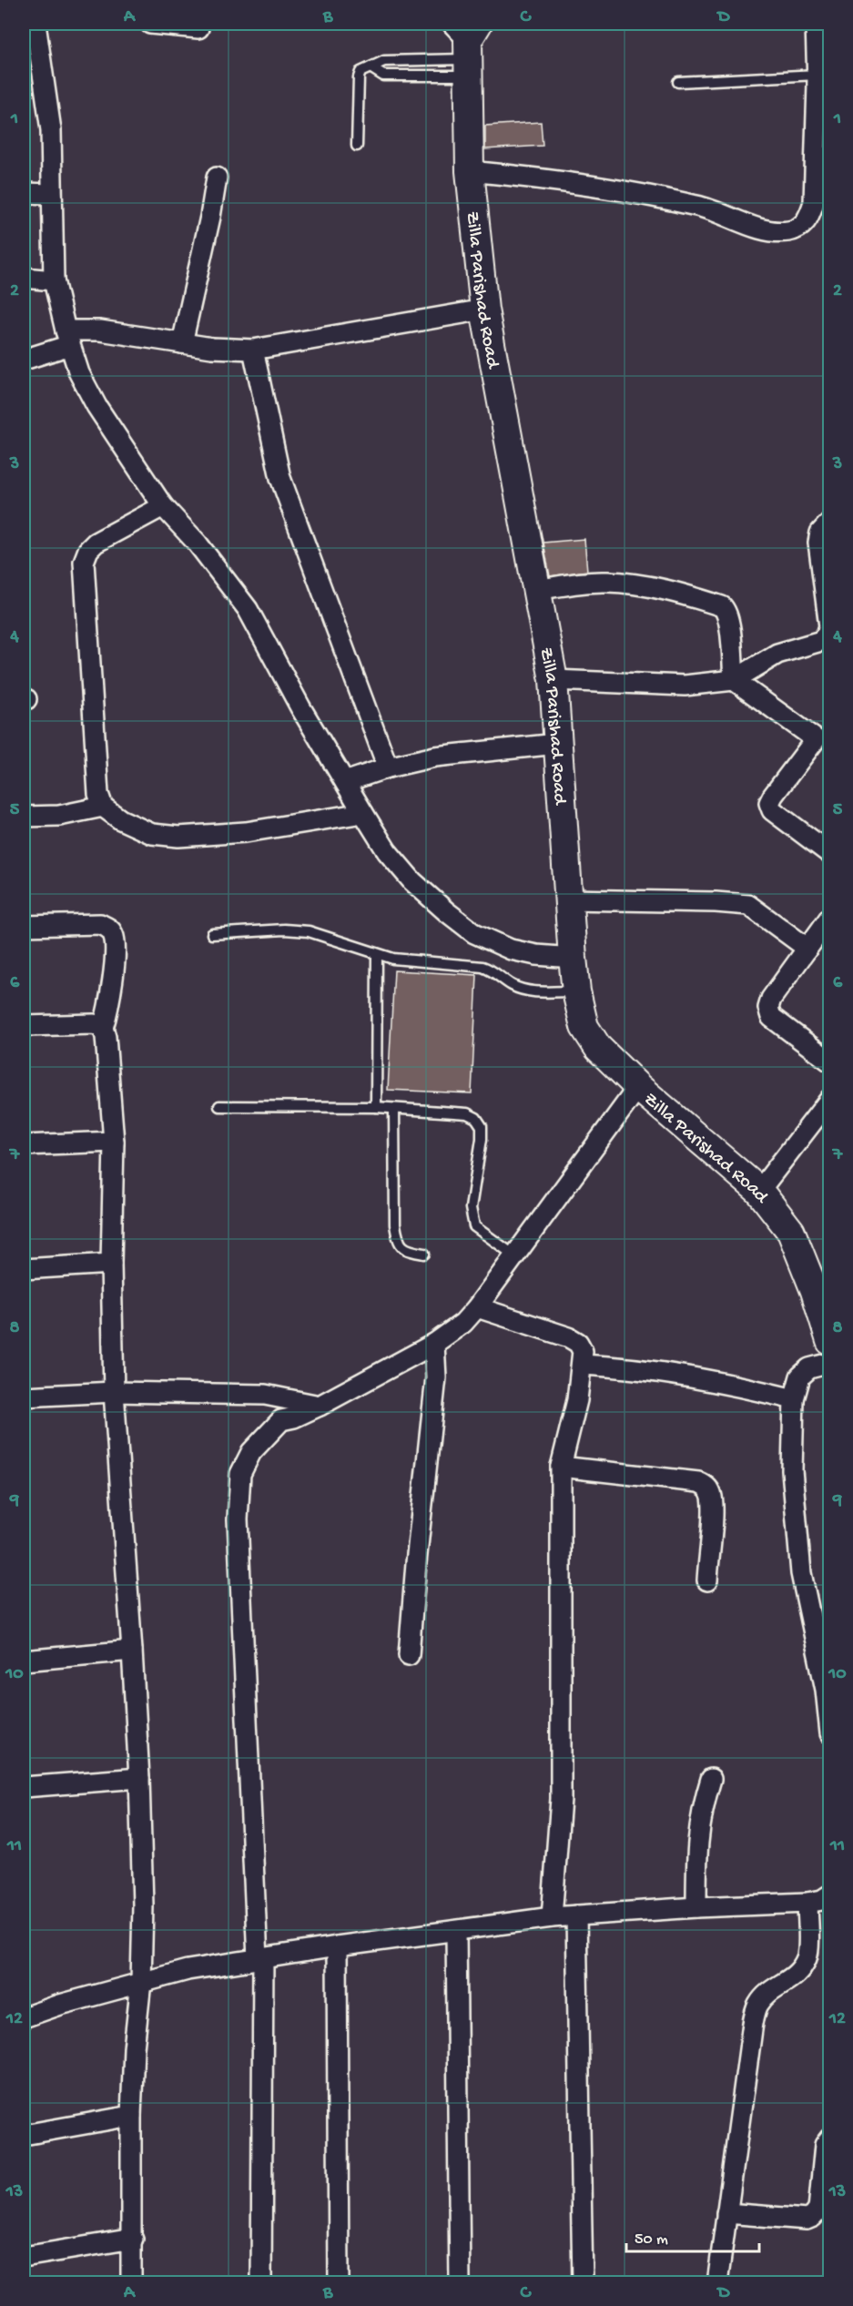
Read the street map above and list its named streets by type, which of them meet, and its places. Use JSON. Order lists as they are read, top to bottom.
{
  "streets": {
    "main road": ["Zilla Parishad Road"]
  },
  "scale_bar": "50 m",
  "grid": {
    "columns": [
      "A",
      "B",
      "C",
      "D"
    ],
    "rows": [
      "1",
      "2",
      "3",
      "4",
      "5",
      "6",
      "7",
      "8",
      "9",
      "10",
      "11",
      "12",
      "13"
    ]
  }
}
